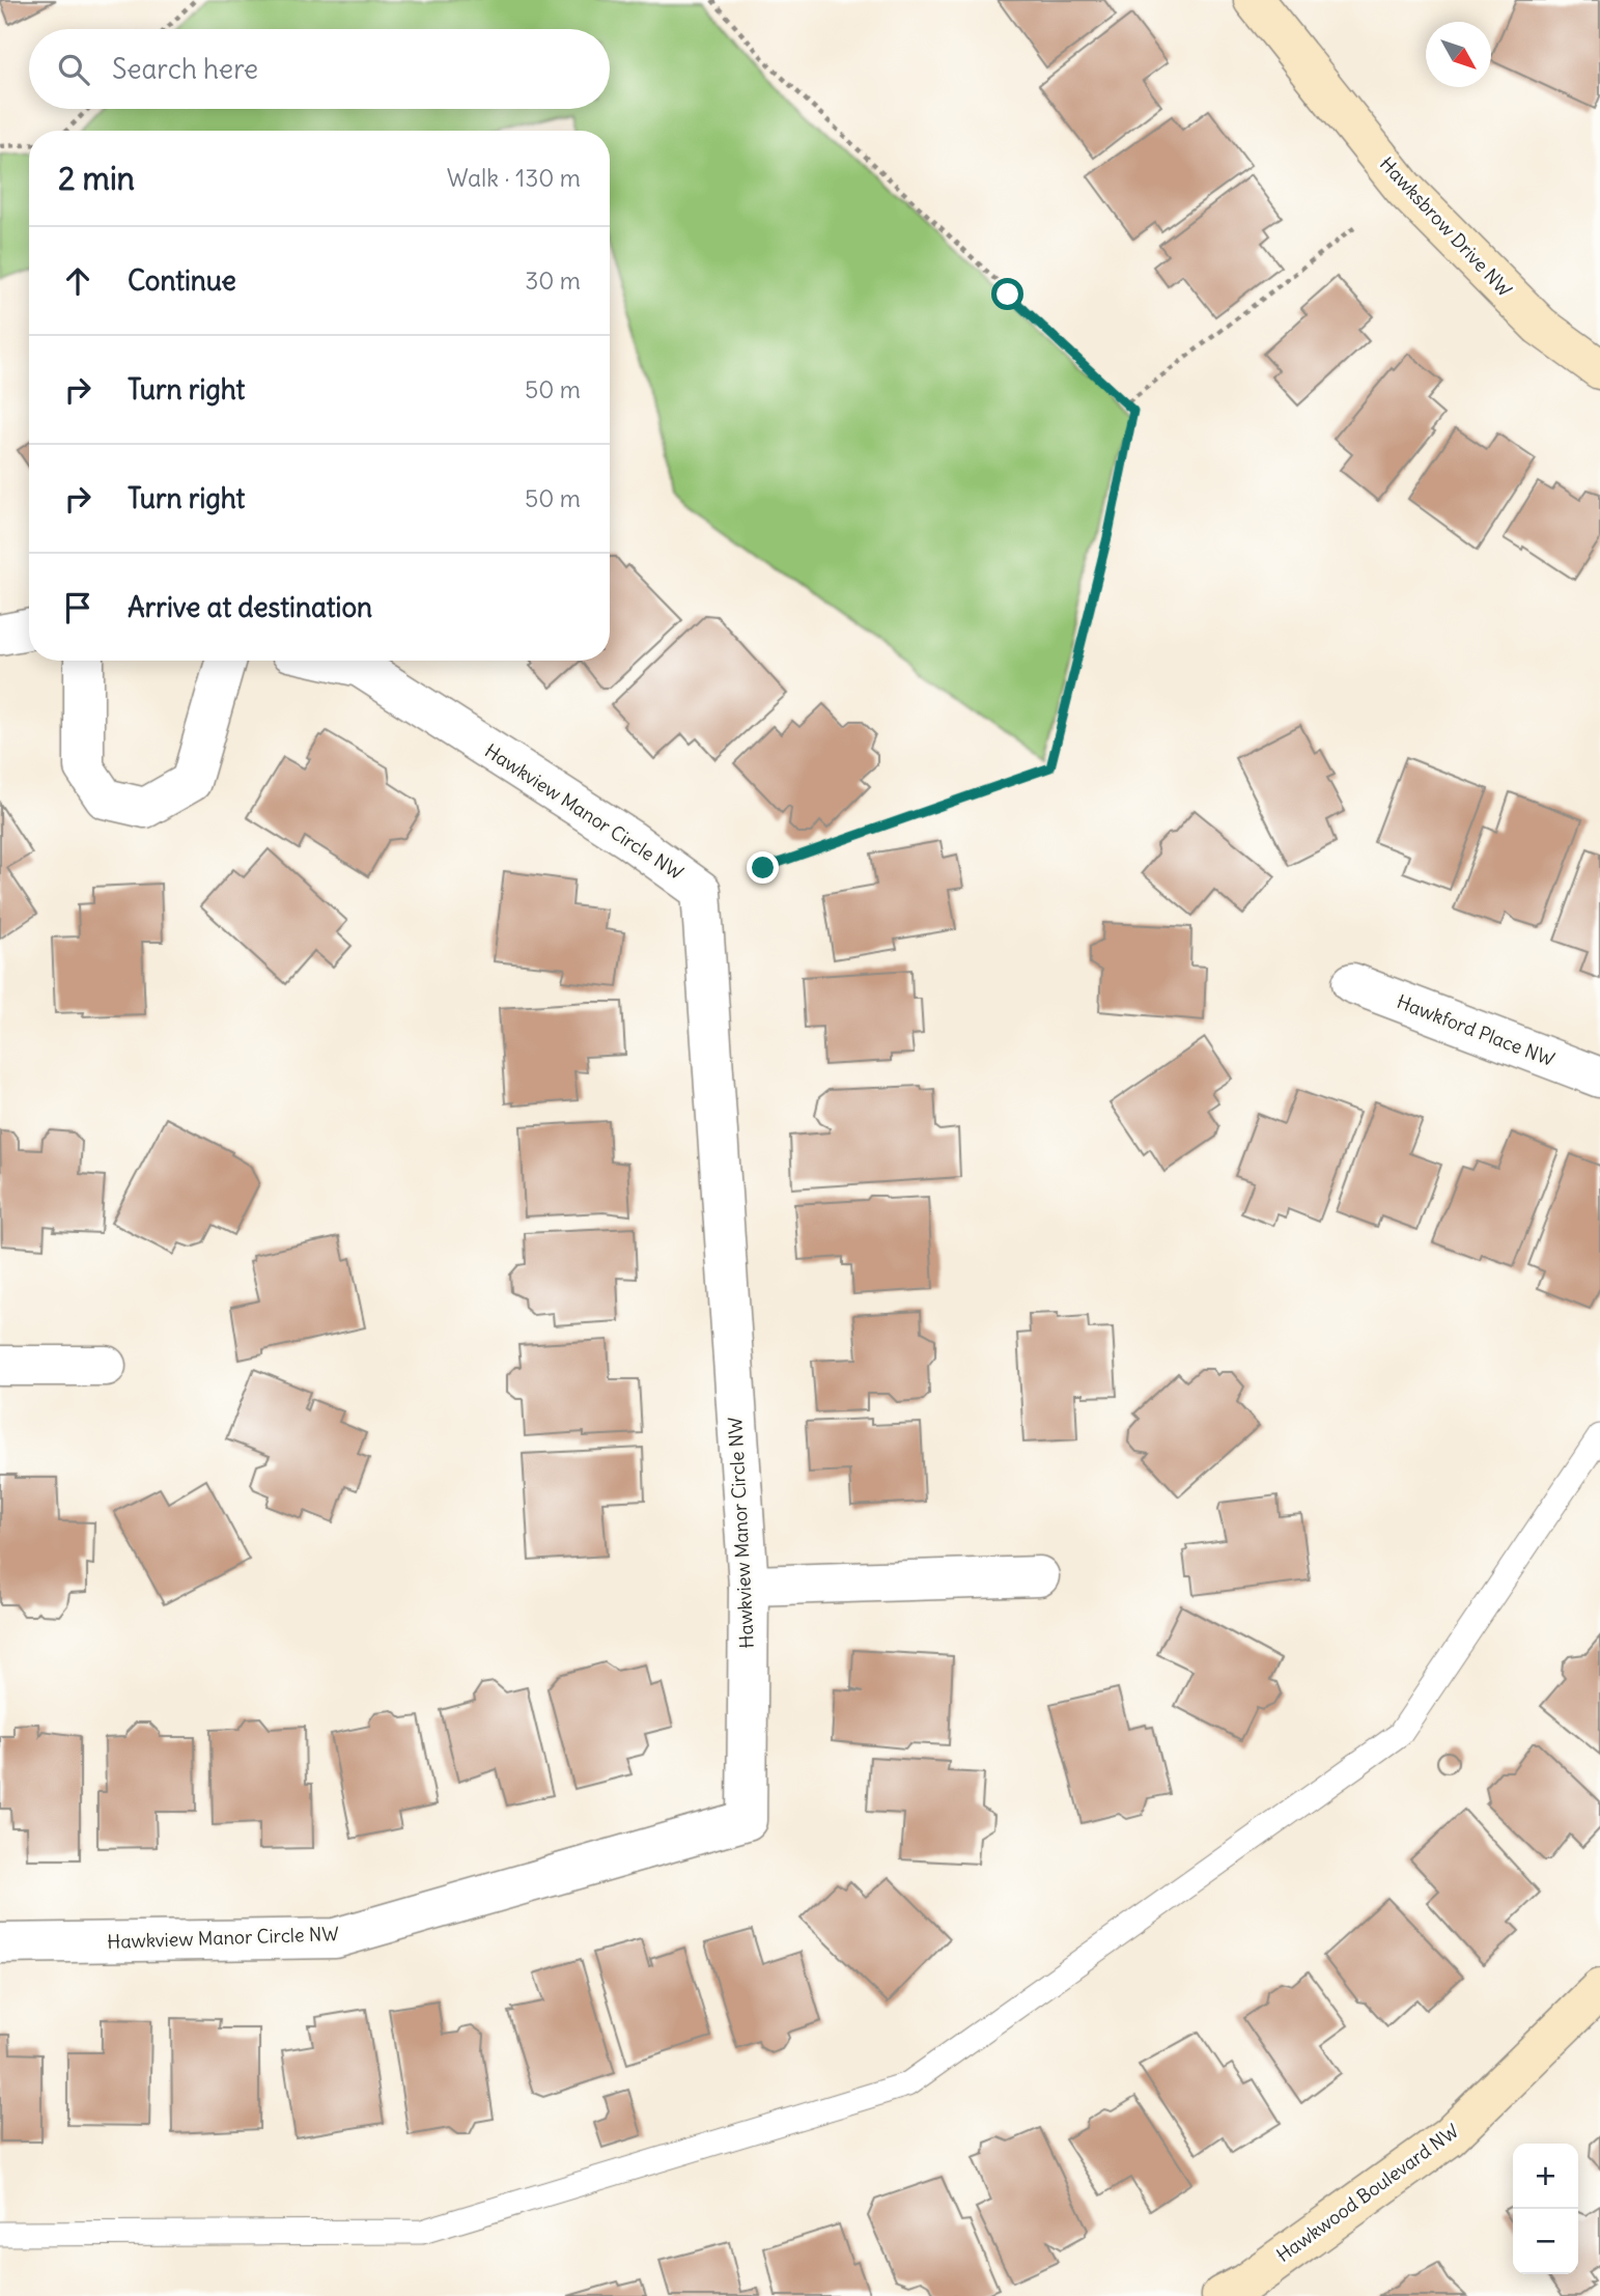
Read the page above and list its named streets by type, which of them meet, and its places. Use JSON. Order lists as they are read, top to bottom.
{
  "streets": {
    "street": [
      "Hawksbrow Drive NW",
      "Hawkview Manor Circle NW",
      "Hawkford Place NW",
      "Hawkwood Boulevard NW"
    ]
  },
  "north": "bottom right",
  "page": {
    "search": "Search here",
    "heading": ["2 min", "Walk · 130 m"],
    "list": [
      ["Continue", "30 m"],
      ["Turn right", "50 m"],
      ["Turn right", "50 m"],
      "Arrive at destination"
    ],
    "map_buttons": ["+", "−"]
  }
}
